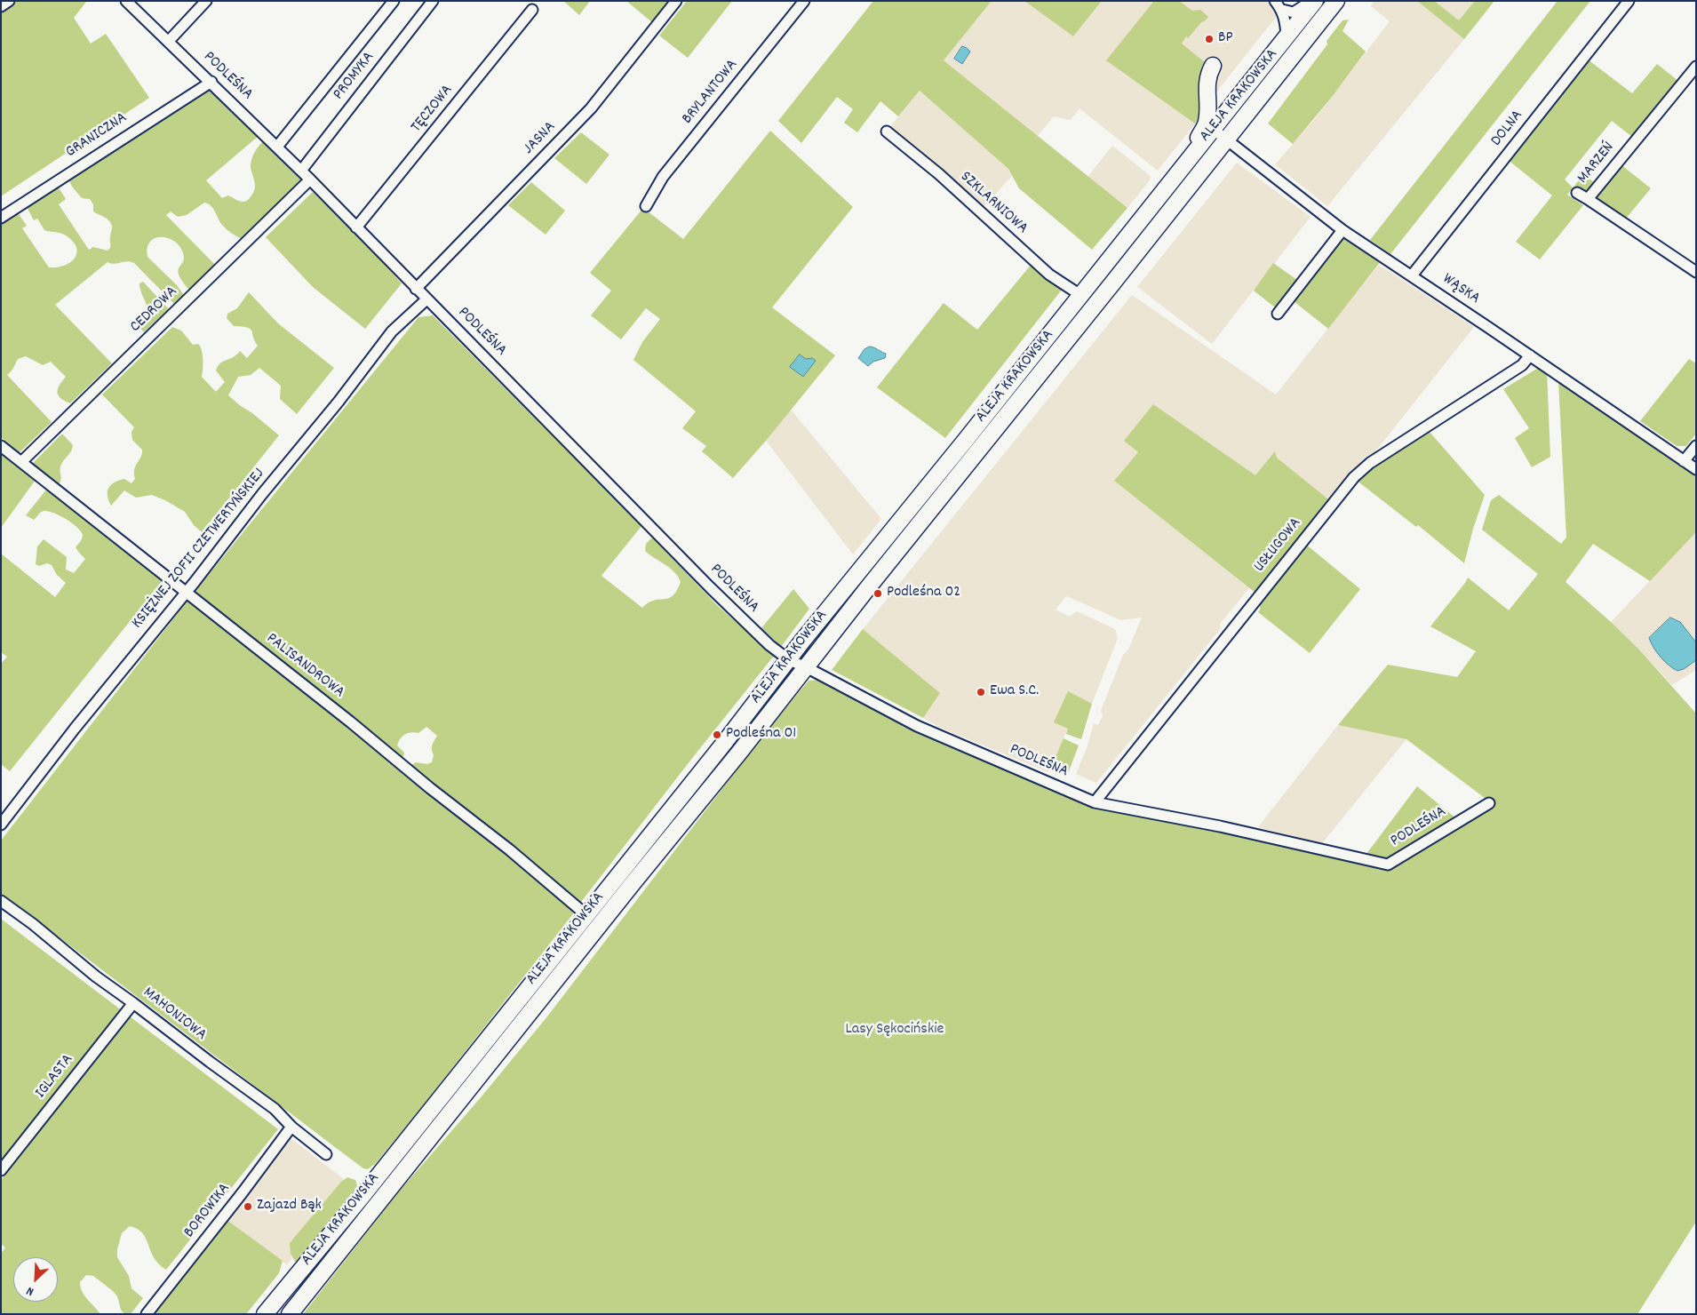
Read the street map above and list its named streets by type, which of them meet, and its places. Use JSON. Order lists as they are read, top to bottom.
{
  "streets": {
    "main road": ["ALEJA KRAKOWSKA"],
    "street": [
      "PODLEŚNA",
      "PROMYKA",
      "BRYLANTOWA",
      "TĘCZOWA",
      "DOLNA",
      "GRANICZNA",
      "JASNA",
      "MARZEŃ",
      "SZKLARNIOWA",
      "WĄSKA",
      "CEDROWA",
      "USŁUGOWA",
      "KSIĘŻNEJ ZOFII CZETWERTYŃSKIEJ",
      "PALISANDROWA",
      "MAHONIOWA",
      "IGLASTA",
      "BOROWIKA"
    ]
  },
  "crossings": [
    ["PODLEŚNA", "PROMYKA"],
    ["PODLEŚNA", "ALEJA KRAKOWSKA"],
    ["PODLEŚNA", "TĘCZOWA"],
    ["PODLEŚNA", "GRANICZNA"],
    ["PODLEŚNA", "JASNA"],
    ["PODLEŚNA", "CEDROWA"],
    ["PODLEŚNA", "USŁUGOWA"],
    ["PODLEŚNA", "KSIĘŻNEJ ZOFII CZETWERTYŃSKIEJ"],
    ["ALEJA KRAKOWSKA", "SZKLARNIOWA"],
    ["ALEJA KRAKOWSKA", "WĄSKA"],
    ["ALEJA KRAKOWSKA", "PALISANDROWA"],
    ["DOLNA", "WĄSKA"],
    ["WĄSKA", "USŁUGOWA"],
    ["CEDROWA", "PALISANDROWA"],
    ["KSIĘŻNEJ ZOFII CZETWERTYŃSKIEJ", "PALISANDROWA"],
    ["MAHONIOWA", "IGLASTA"],
    ["MAHONIOWA", "BOROWIKA"]
  ],
  "parks": ["Lasy Sękocińskie"],
  "places": [
    "BP",
    "Podleśna 02",
    "Ewa S.C.",
    "Podleśna 01",
    "Zajazd Bąk"
  ],
  "north": "bottom left"
}
